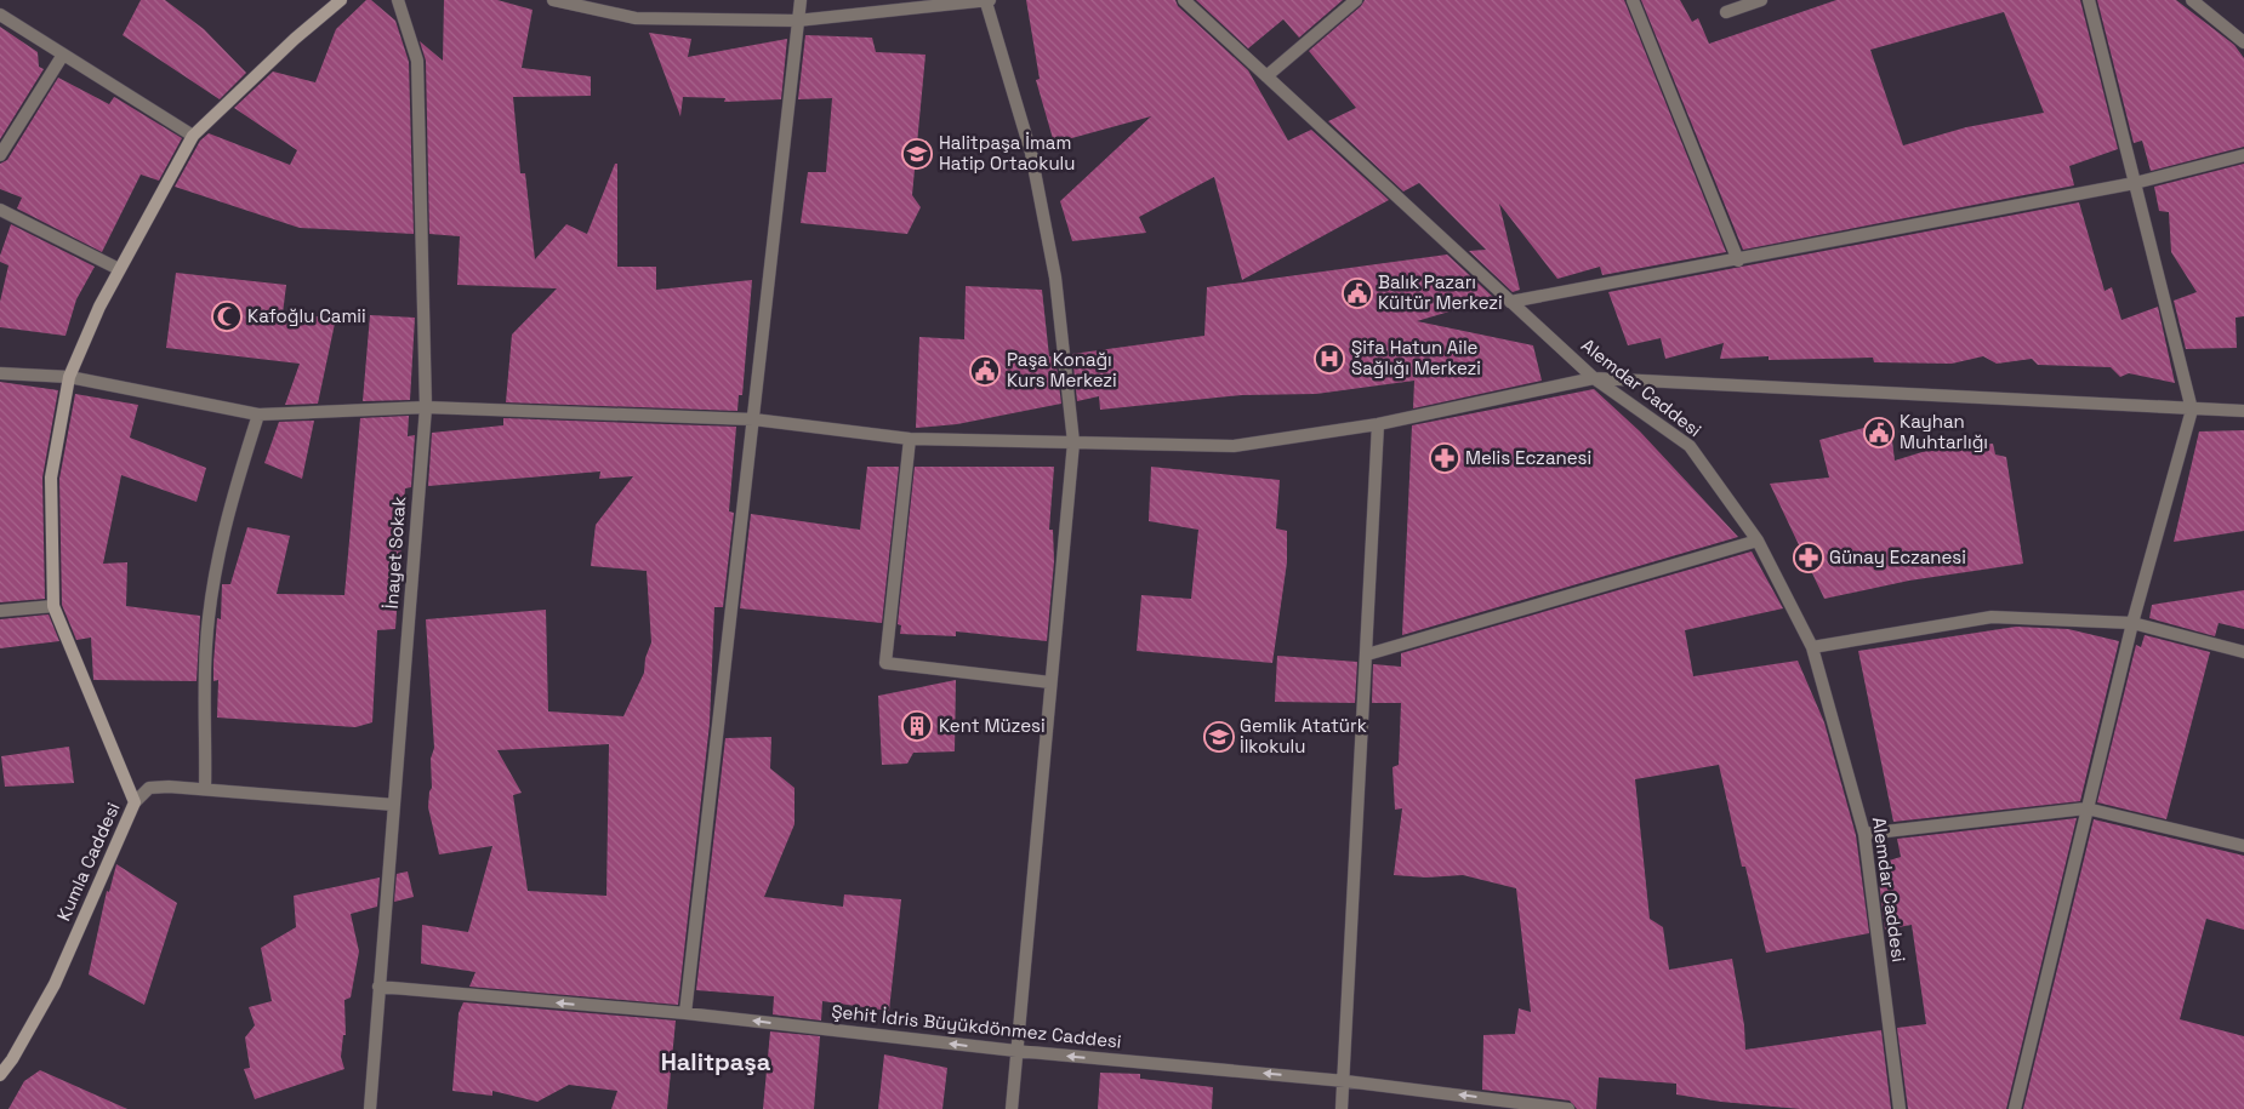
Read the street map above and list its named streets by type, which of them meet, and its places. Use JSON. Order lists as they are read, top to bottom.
{
  "streets": {
    "street": [
      "Alemdar Caddesi",
      "İnayet Sokak",
      "Kumla Caddesi",
      "Şehit İdris Büyükdönmez Caddesi"
    ]
  },
  "crossings": [
    ["İnayet Sokak", "Kumla Caddesi"],
    ["İnayet Sokak", "Şehit İdris Büyükdönmez Caddesi"]
  ],
  "one_way": ["Şehit İdris Büyükdönmez Caddesi"],
  "districts": ["Halitpaşa"],
  "places": {
    "school or university": ["Halitpaşa İmam Hatip Ortaokulu", "Gemlik Atatürk İlkokulu"],
    "public building": ["Balık Pazarı Kültür Merkezi", "Paşa Konağı Kurs Merkezi", "Kayhan Muhtarlığı"],
    "mosque": ["Kafoğlu Camii"],
    "hospital": ["Şifa Hatun Aile Sağlığı Merkezi"],
    "pharmacy": ["Melis Eczanesi", "Günay Eczanesi"],
    "building": ["Kent Müzesi"]
  }
}
